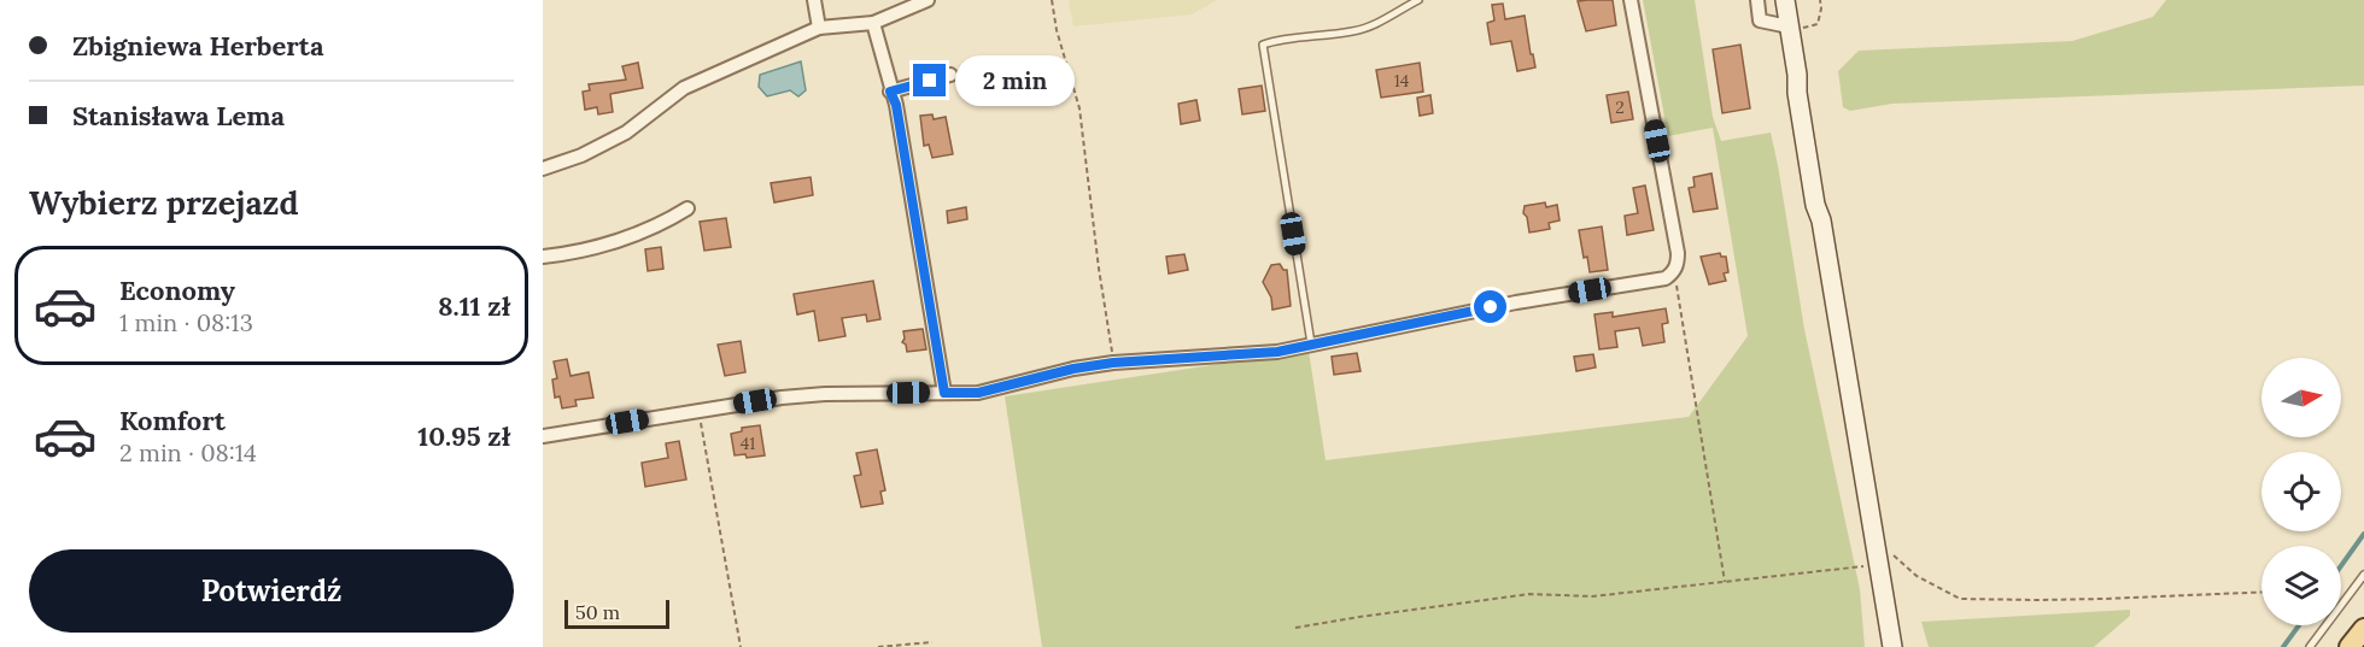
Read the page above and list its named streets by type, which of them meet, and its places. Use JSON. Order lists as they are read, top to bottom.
{
  "house_numbers": ["14", "2", "41"],
  "scale_bar": "50 m",
  "north": "right",
  "page": {
    "banner": ["Zbigniewa Herberta", "Stanisława Lema"],
    "bubble": "2 min",
    "heading": "Wybierz przejazd",
    "list": [
      {
        "name": "Economy",
        "note": "1 min · 08:13",
        "value": "8.11 zł"
      },
      {
        "name": "Komfort",
        "note": "2 min · 08:14",
        "value": "10.95 zł"
      }
    ],
    "buttons": "Potwierdź",
    "scale": "50 m"
  }
}
